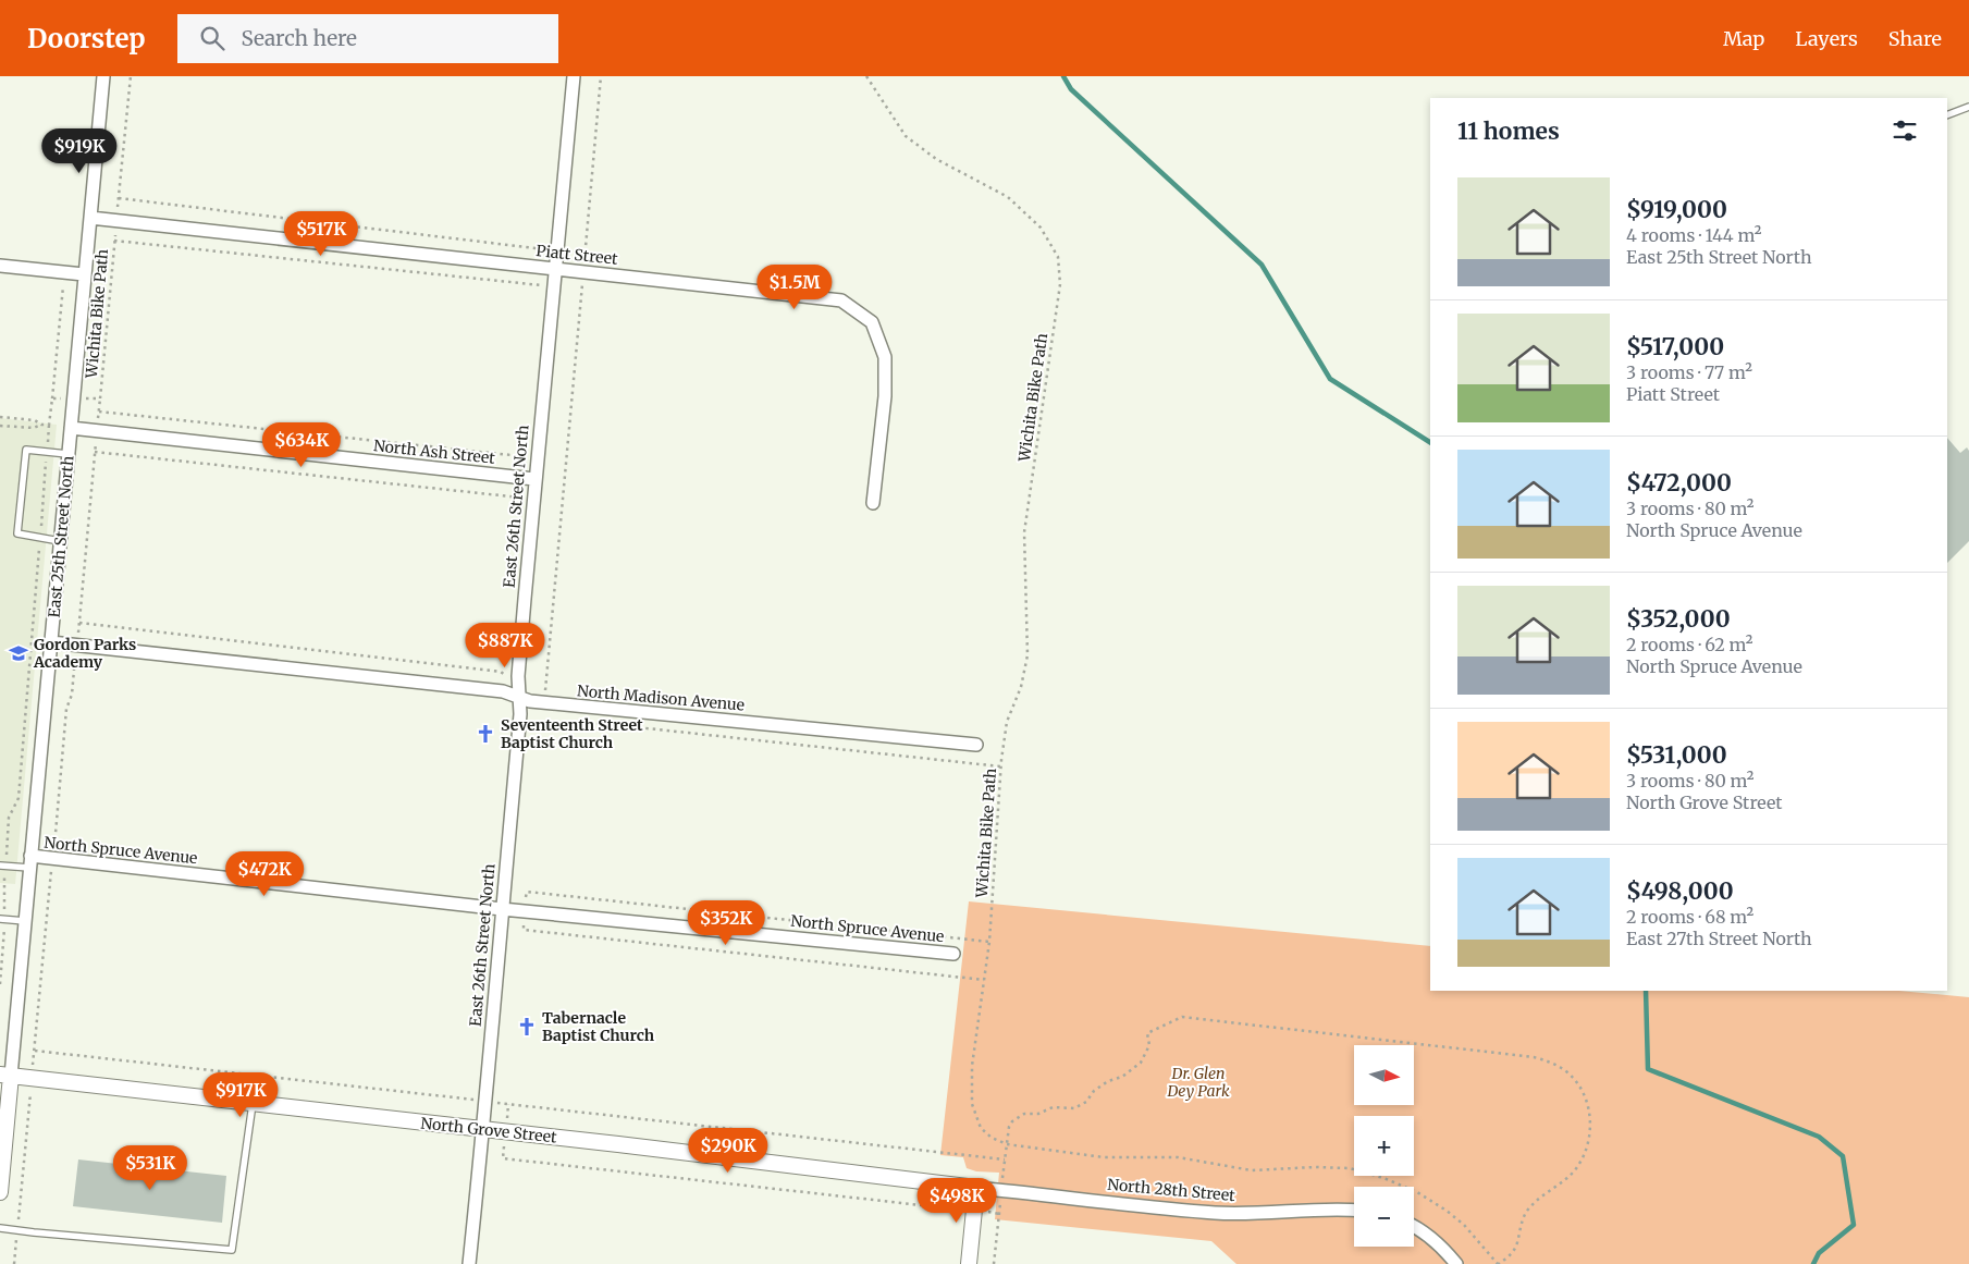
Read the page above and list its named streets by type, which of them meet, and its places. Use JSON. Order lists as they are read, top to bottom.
{
  "streets": {
    "street": [
      "Piatt Street",
      "North Ash Street",
      "East 26th Street North",
      "East 25th Street North",
      "North Madison Avenue",
      "North Spruce Avenue",
      "North Grove Street",
      "North 28th Street"
    ],
    "path": ["Wichita Bike Path"]
  },
  "crossings": [
    ["Piatt Street", "East 26th Street North"],
    ["Piatt Street", "East 25th Street North"],
    ["Wichita Bike Path", "North Ash Street"],
    ["North Ash Street", "East 26th Street North"],
    ["North Ash Street", "East 25th Street North"],
    ["East 26th Street North", "North Madison Avenue"],
    ["East 26th Street North", "North Spruce Avenue"],
    ["East 26th Street North", "North Grove Street"],
    ["East 25th Street North", "North Madison Avenue"],
    ["East 25th Street North", "North Spruce Avenue"],
    ["East 25th Street North", "North Grove Street"],
    ["North Grove Street", "North 28th Street"]
  ],
  "parks": ["Dr. Glen Dey Park"],
  "places": {
    "school or university": ["Gordon Parks Academy"],
    "church": ["Seventeenth Street Baptist Church", "Tabernacle Baptist Church"]
  },
  "north": "right",
  "page": {
    "header": "Doorstep",
    "search": "Search here",
    "nav": ["Map", "Layers", "Share"],
    "heading": "11 homes",
    "price": [
      "$919K",
      "$517K",
      "$1.5M",
      "$634K",
      "$887K",
      "$472K",
      "$352K",
      "$917K",
      "$290K",
      "$531K",
      "$498K"
    ],
    "list": [
      {
        "name": "$919,000",
        "note": "4 rooms · 144 m² · East 25th Street North"
      },
      {
        "name": "$517,000",
        "note": "3 rooms · 77 m² · Piatt Street"
      },
      {
        "name": "$472,000",
        "note": "3 rooms · 80 m² · North Spruce Avenue"
      },
      {
        "name": "$352,000",
        "note": "2 rooms · 62 m² · North Spruce Avenue"
      },
      {
        "name": "$531,000",
        "note": "3 rooms · 80 m² · North Grove Street"
      },
      {
        "name": "$498,000",
        "note": "2 rooms · 68 m² · East 27th Street North"
      }
    ],
    "map_buttons": ["+", "−"]
  }
}
